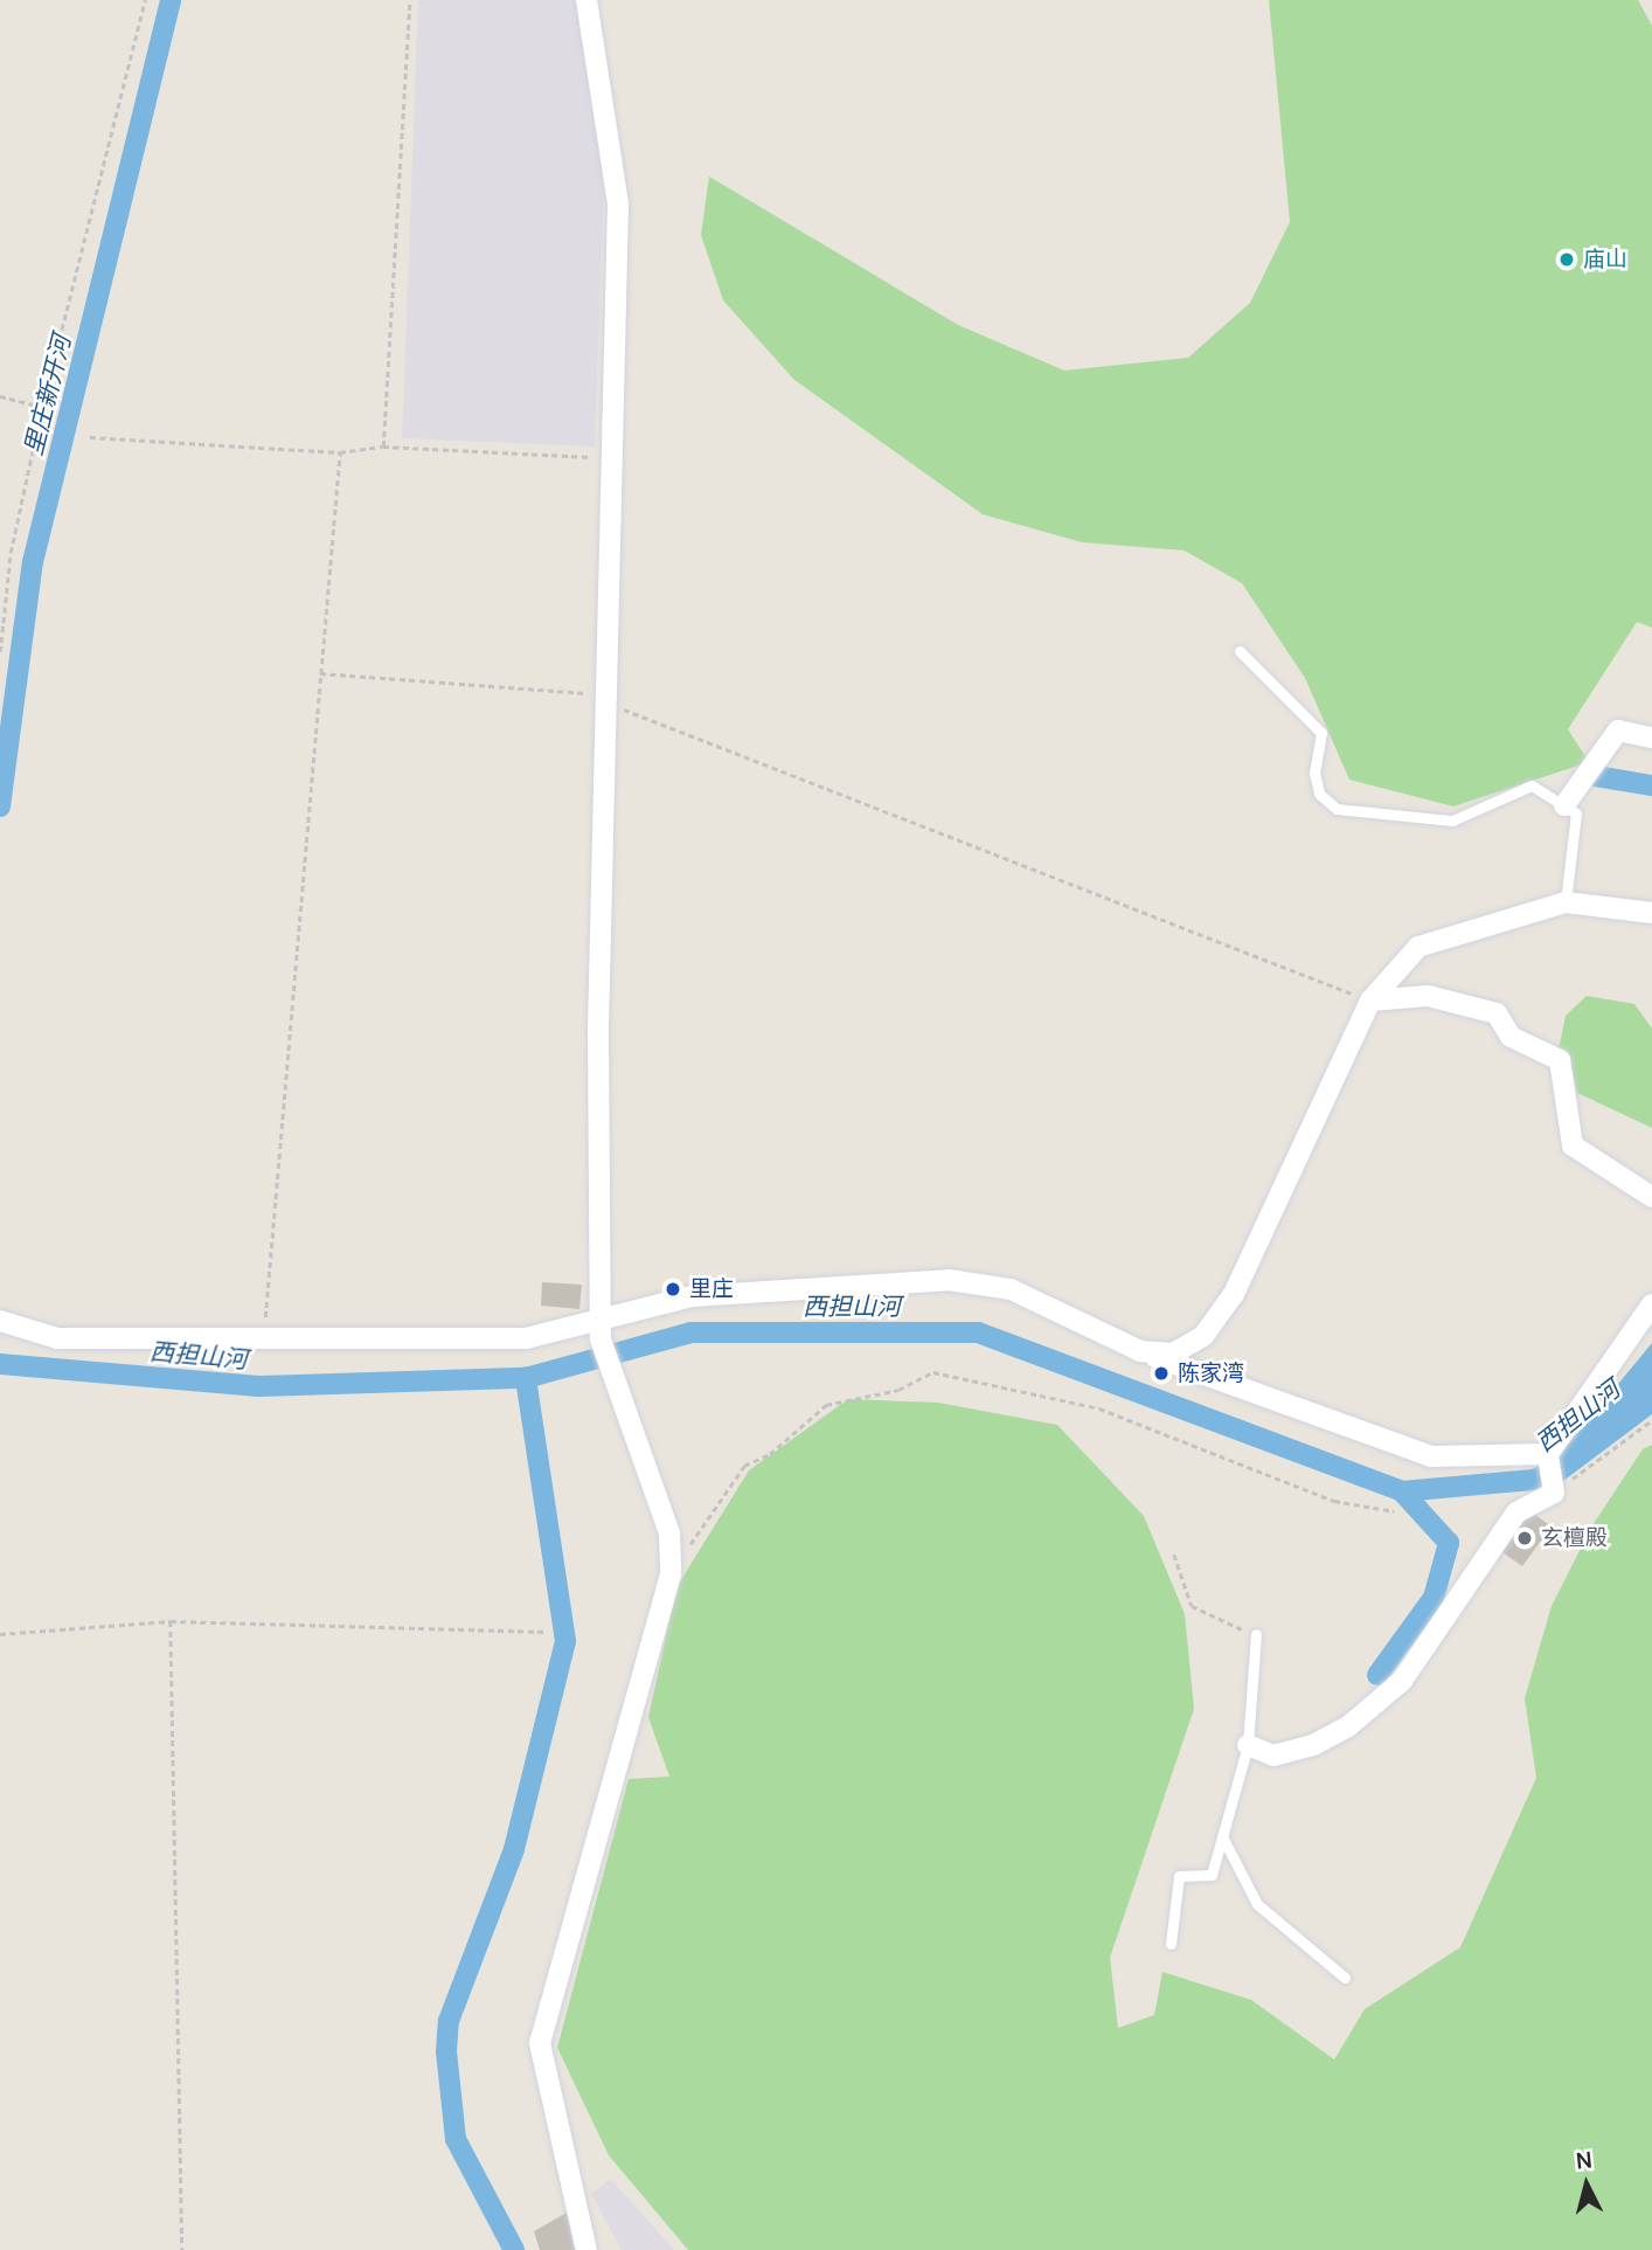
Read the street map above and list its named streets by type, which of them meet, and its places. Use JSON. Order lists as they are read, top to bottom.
{
  "water": ["里庄新开河", "西担山河"],
  "places": [
    "庙山",
    "里庄",
    "陈家湾",
    "玄檀殿"
  ],
  "north": "top"
}
